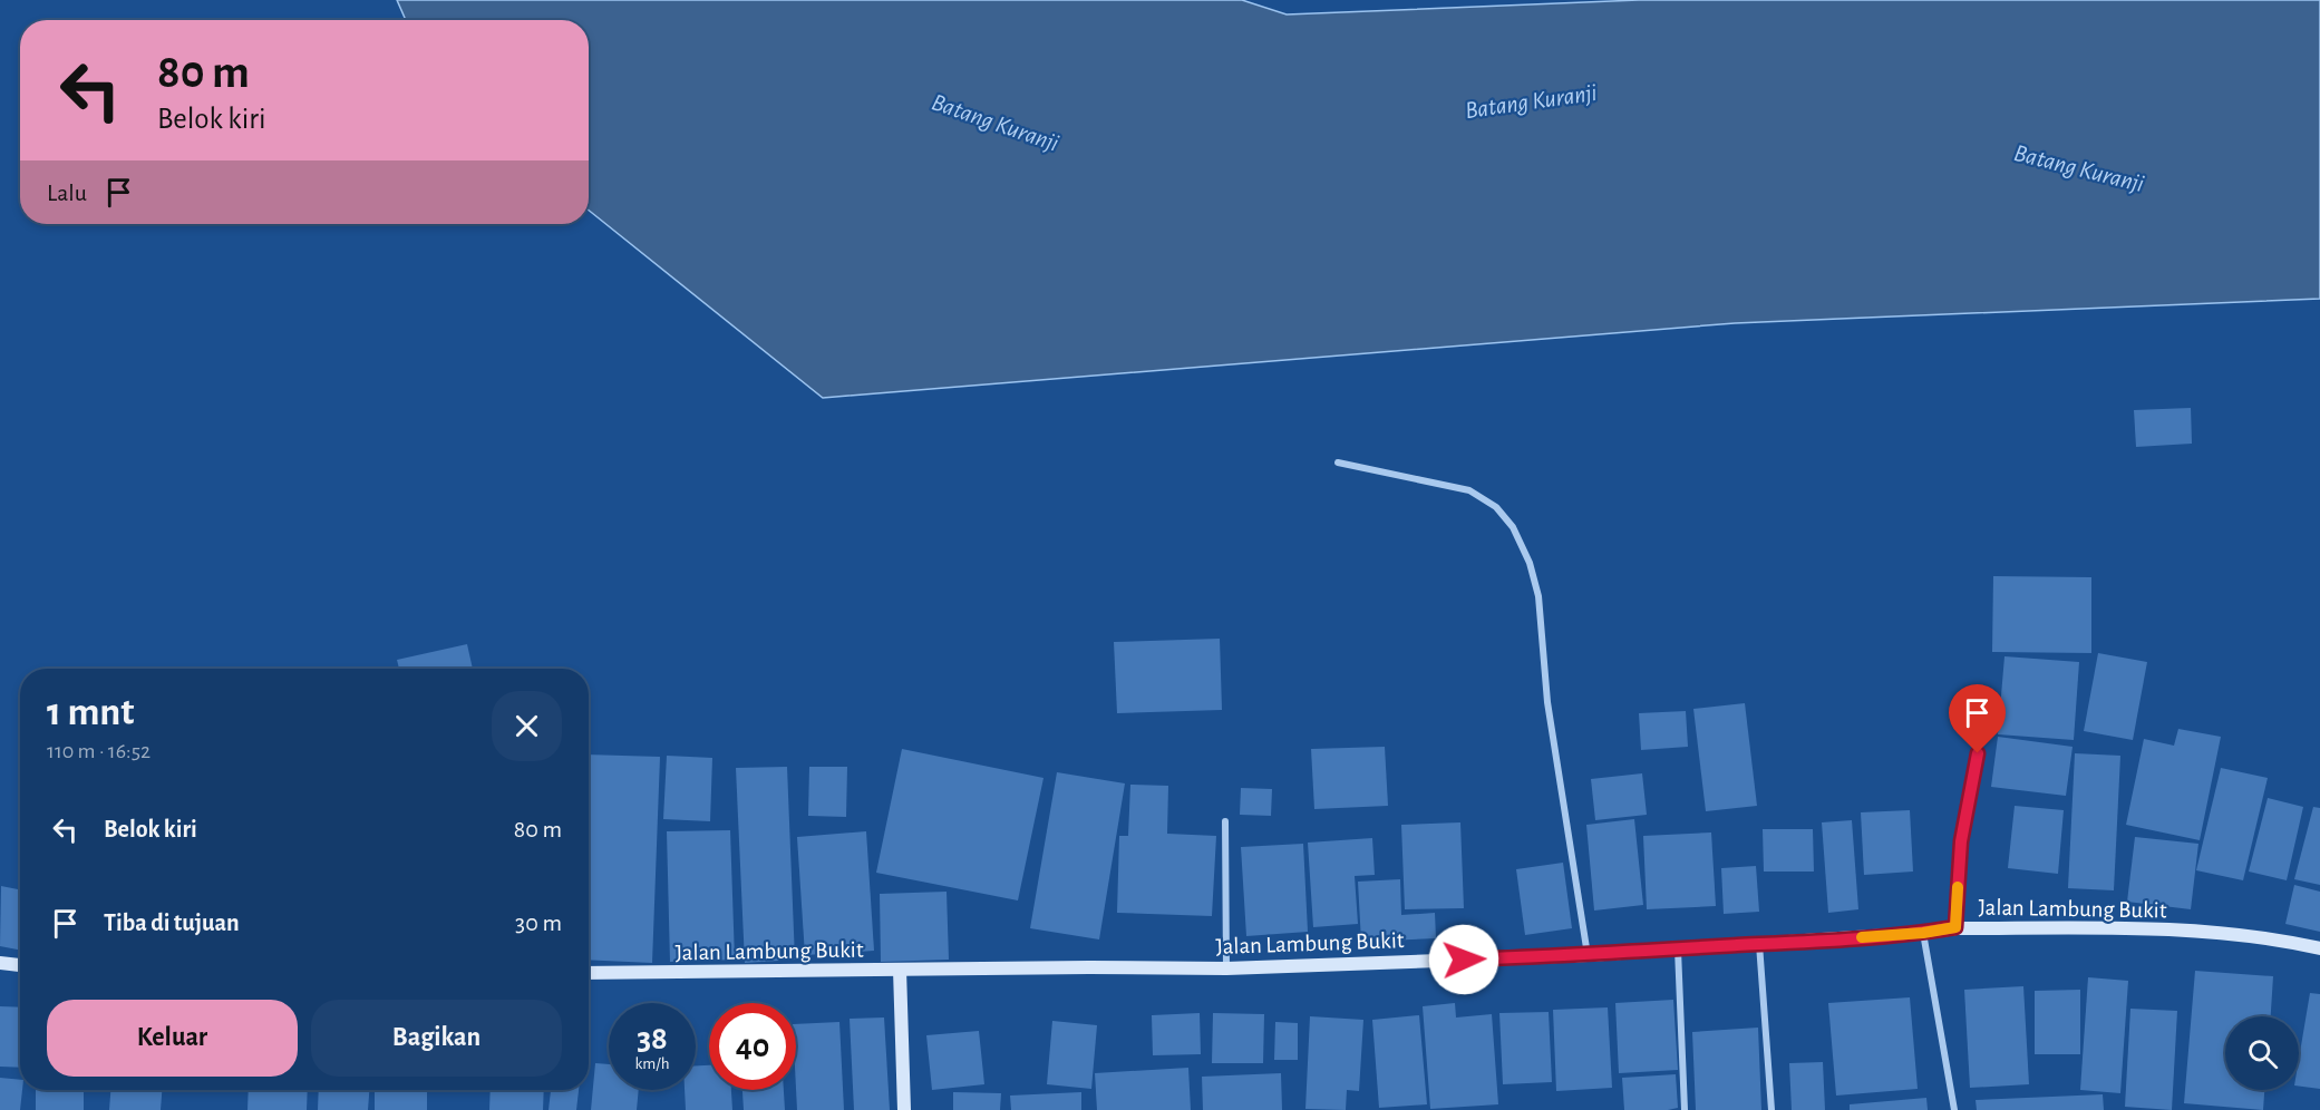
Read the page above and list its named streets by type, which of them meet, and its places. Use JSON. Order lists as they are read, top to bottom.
{
  "streets": {
    "street": ["Jalan Lambung Bukit"]
  },
  "water": ["Batang Kuranji"],
  "page": {
    "turn": ["80 m", "Belok kiri"],
    "then": "Lalu",
    "heading": ["1 mnt", "110 m · 16:52"],
    "list": [
      {
        "name": "Belok kiri",
        "value": "80 m"
      },
      {
        "name": "Tiba di tujuan",
        "value": "30 m"
      }
    ],
    "buttons": ["Keluar", "Bagikan"],
    "speed": "38 km/h",
    "limit": "40"
  }
}
